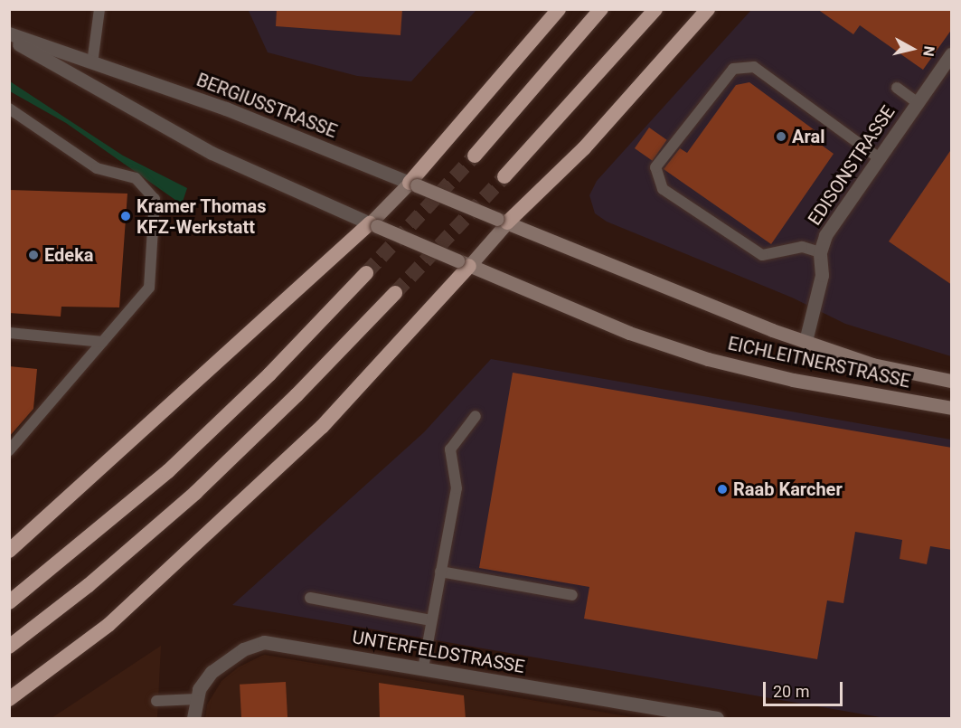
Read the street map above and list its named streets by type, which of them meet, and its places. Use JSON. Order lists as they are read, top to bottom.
{
  "streets": {
    "main road": ["BERGIUSSTRASSE", "EICHLEITNERSTRASSE"],
    "street": ["EDISONSTRASSE", "UNTERFELDSTRASSE"]
  },
  "crossings": [
    ["BERGIUSSTRASSE", "EICHLEITNERSTRASSE"],
    ["EDISONSTRASSE", "EICHLEITNERSTRASSE"]
  ],
  "places": [
    "Aral",
    "Kramer Thomas KFZ-Werkstatt",
    "Edeka",
    "Raab Karcher"
  ],
  "scale_bar": "20 m",
  "north": "right"
}
